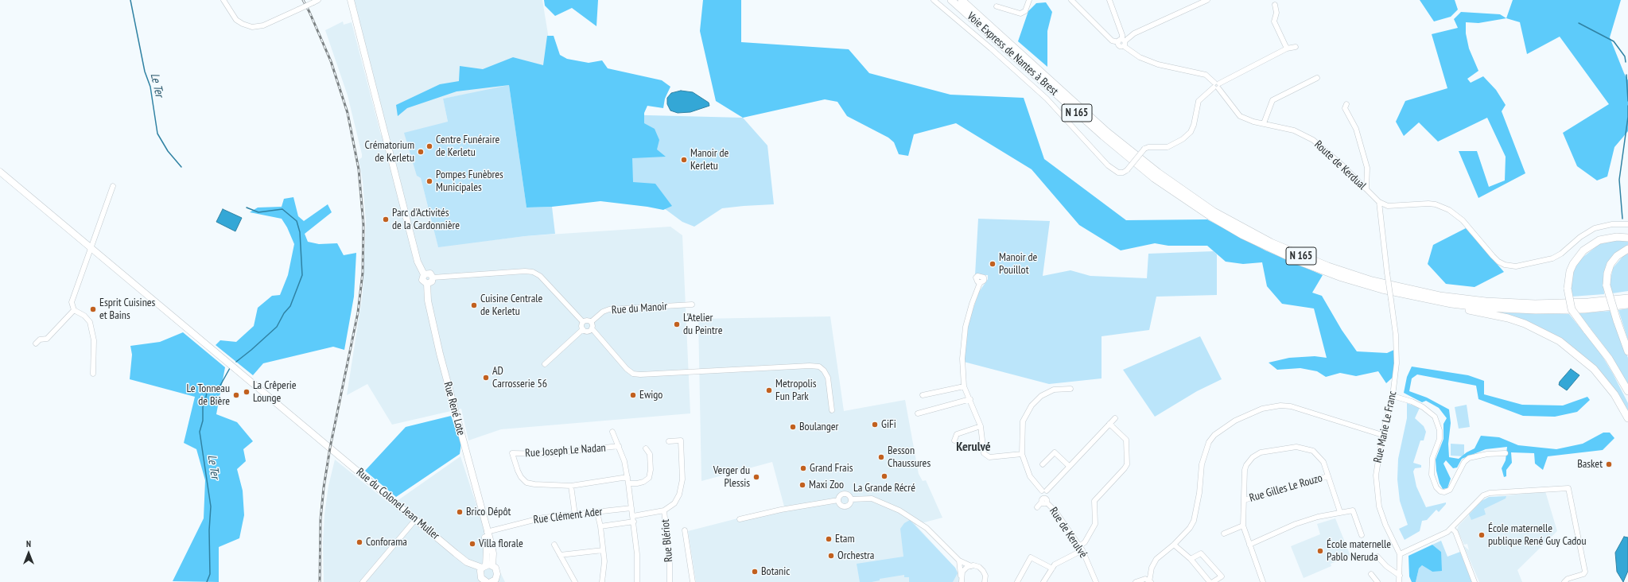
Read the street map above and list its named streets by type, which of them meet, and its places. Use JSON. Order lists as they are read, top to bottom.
{
  "streets": {
    "highway": ["Voie Express de Nantes à Brest", "N 165"],
    "main road": ["Rue René Lote", "Rue du Colonel Jean Muller"],
    "street": [
      "Route de Kerdual",
      "Rue du Manoir",
      "Rue Marie Le Franc",
      "Rue Joseph Le Nadan",
      "Rue Gilles Le Rouzo",
      "Rue Clément Ader",
      "Rue de Kerulvé",
      "Rue Blériot"
    ]
  },
  "crossings": [
    ["Route de Kerdual", "Rue Marie Le Franc"],
    ["Rue René Lote", "Rue du Colonel Jean Muller"],
    ["Rue René Lote", "Rue Clément Ader"]
  ],
  "districts": ["Kerulvé"],
  "water": ["Le Ter"],
  "places": [
    "Centre Funéraire de Kerletu",
    "Crématorium de Kerletu",
    "Manoir de Kerletu",
    "Pompes Funèbres Municipales",
    "Parc d'Activités de la Cardonnière",
    "Manoir de Pouillot",
    "Cuisine Centrale de Kerletu",
    "Esprit Cuisines et Bains",
    "L'Atelier du Peintre",
    "AD Carrosserie 56",
    "Metropolis Fun Park",
    "La Crêperie Lounge",
    "Le Tonneau de Bière",
    "Ewigo",
    "GiFi",
    "Boulanger",
    "Besson Chaussures",
    "Basket",
    "Grand Frais",
    "La Grande Récré",
    "Verger du Plessis",
    "Maxi Zoo",
    "Brico Dépôt",
    "École maternelle publique René Guy Cadou",
    "Etam",
    "Conforama",
    "Villa florale",
    "École maternelle Pablo Neruda",
    "Orchestra",
    "Botanic"
  ],
  "north": "top"
}
